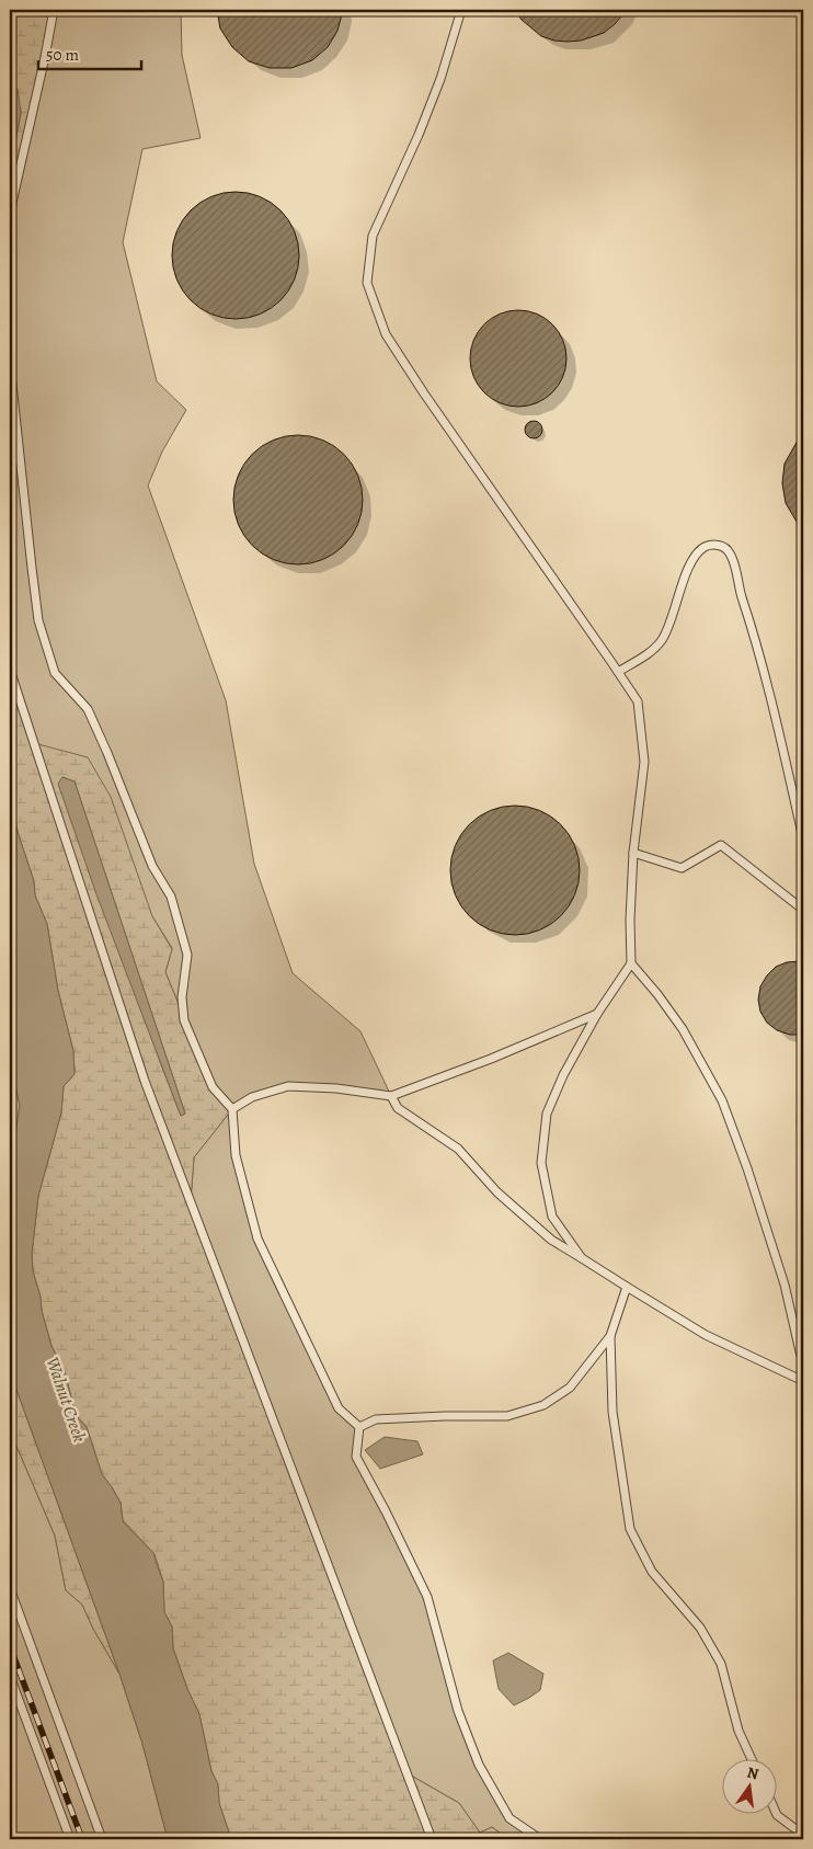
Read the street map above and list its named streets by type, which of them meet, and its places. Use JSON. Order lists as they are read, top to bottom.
{
  "water": ["Walnut Creek"],
  "scale_bar": "50 m",
  "north": "top"
}
